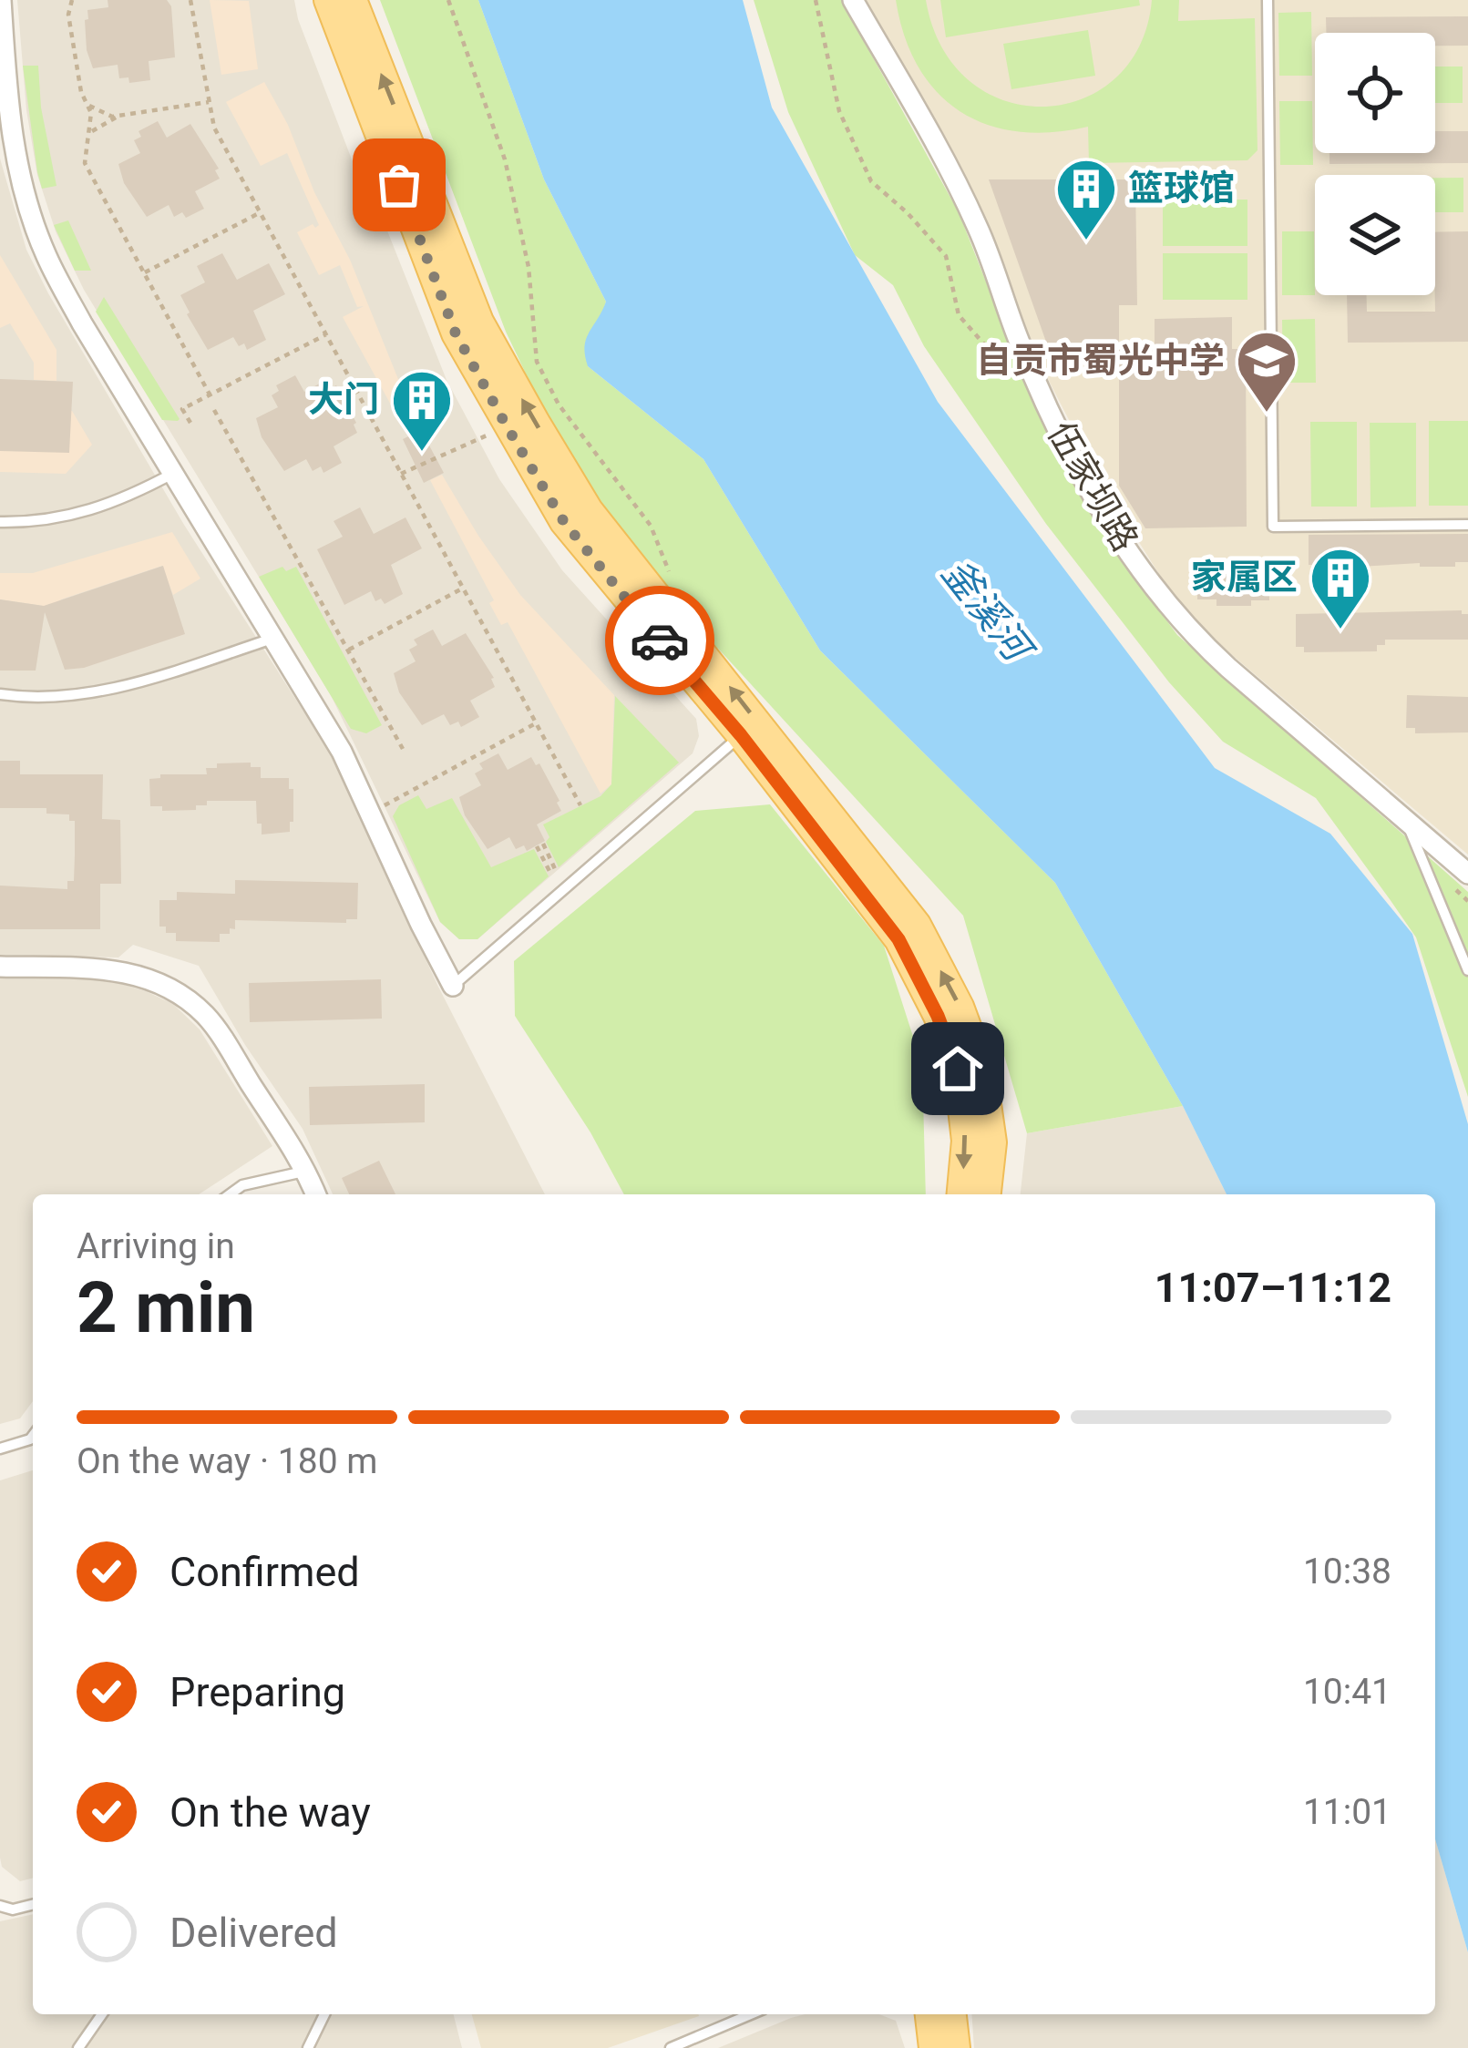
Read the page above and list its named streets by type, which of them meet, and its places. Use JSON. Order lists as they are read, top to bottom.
{
  "streets": {
    "street": ["伍家坝路"]
  },
  "water": ["釜溪河"],
  "places": {
    "building": ["篮球馆", "大门", "家属区"],
    "school or university": ["自贡市蜀光中学"]
  },
  "page": {
    "heading": ["2 min", "Arriving in", "11:07–11:12"],
    "bar": "On the way · 180 m",
    "list": [
      ["Confirmed", "10:38"],
      ["Preparing", "10:41"],
      ["On the way", "11:01"],
      "Delivered"
    ]
  }
}
